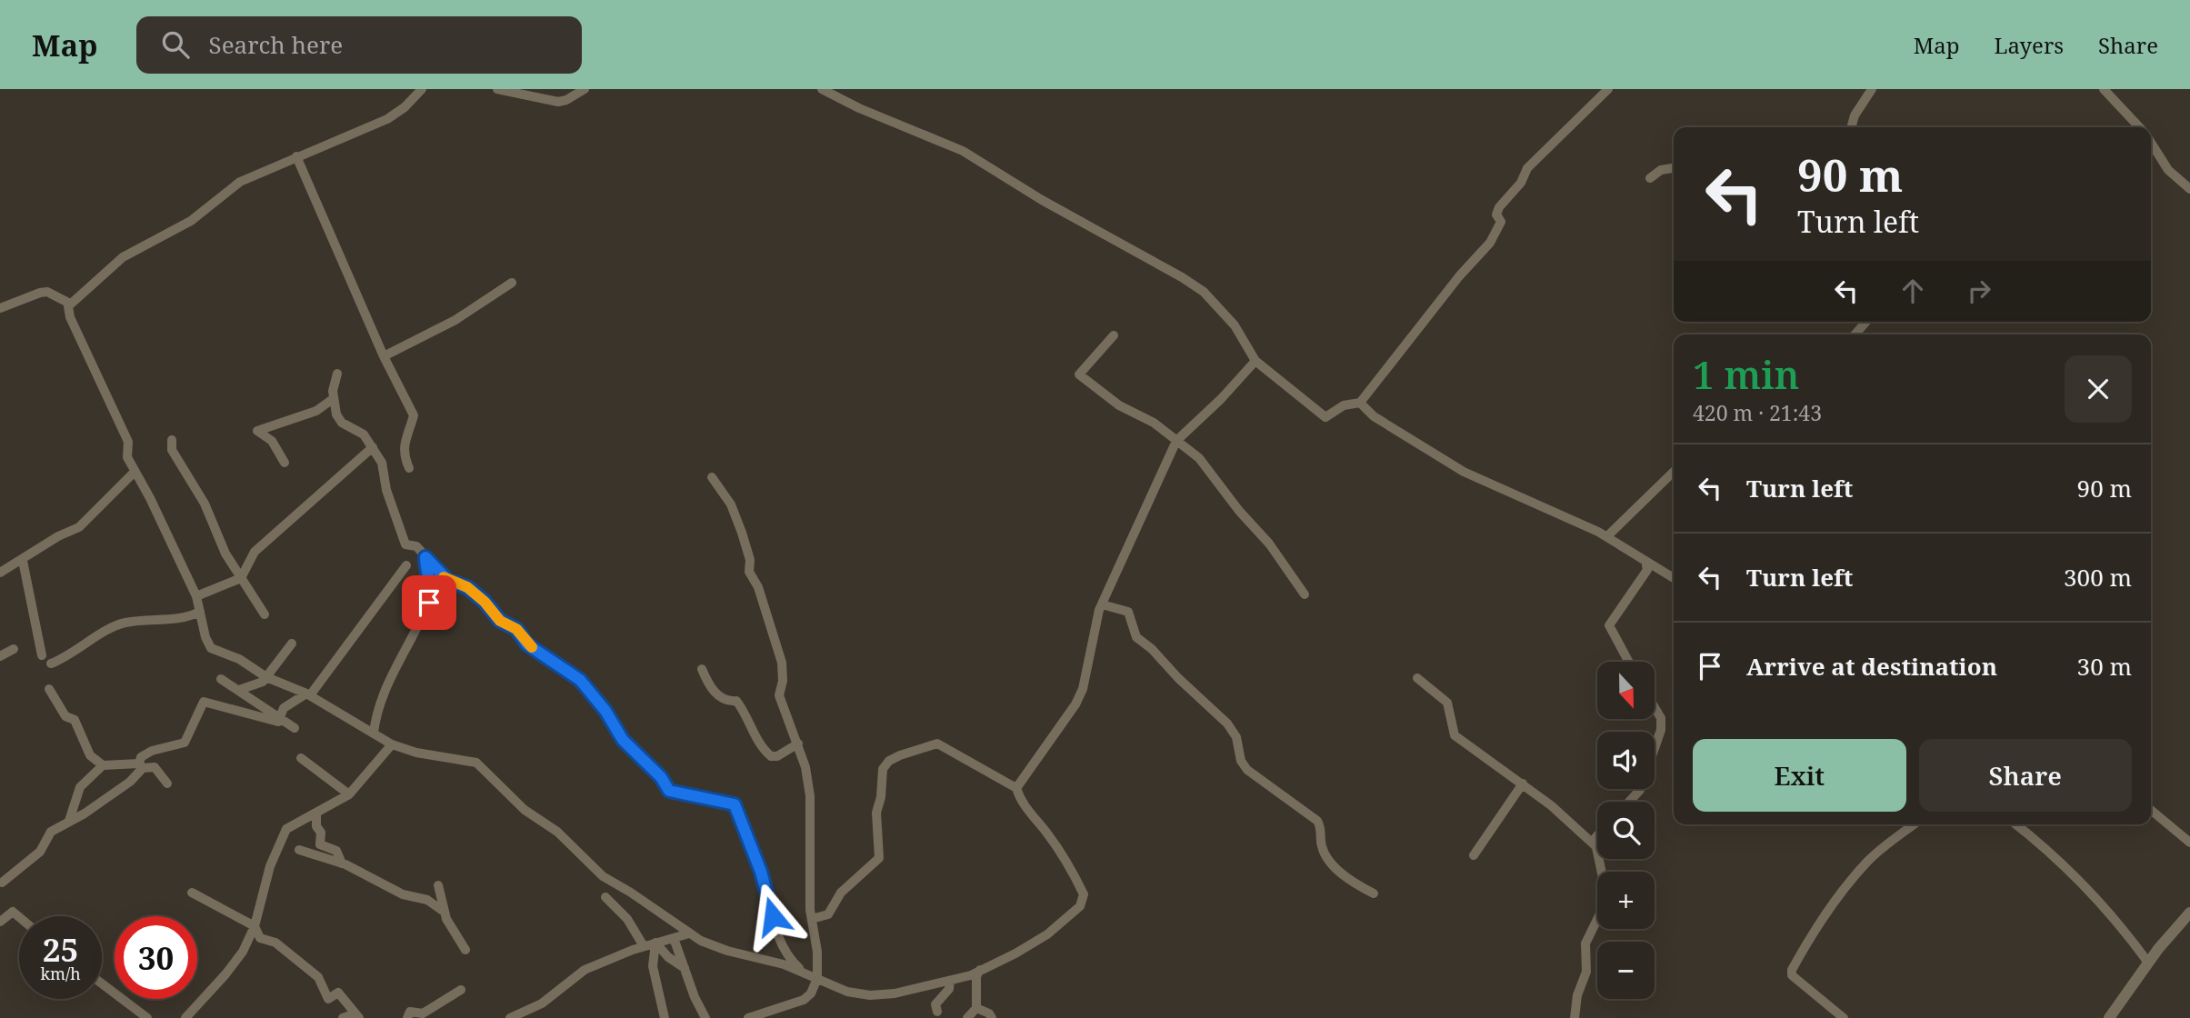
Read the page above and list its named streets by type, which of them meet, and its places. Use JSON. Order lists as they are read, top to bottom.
{
  "north": "bottom",
  "page": {
    "header": "Map",
    "search": "Search here",
    "nav": ["Map", "Layers", "Share"],
    "turn": ["90 m", "Turn left"],
    "heading": ["1 min", "420 m · 21:43"],
    "list": [
      {
        "name": "Turn left",
        "value": "90 m"
      },
      {
        "name": "Turn left",
        "value": "300 m"
      },
      {
        "name": "Arrive at destination",
        "value": "30 m"
      }
    ],
    "map_buttons": ["+", "−"],
    "buttons": ["Exit", "Share"],
    "speed": "25 km/h",
    "limit": "30"
  }
}
